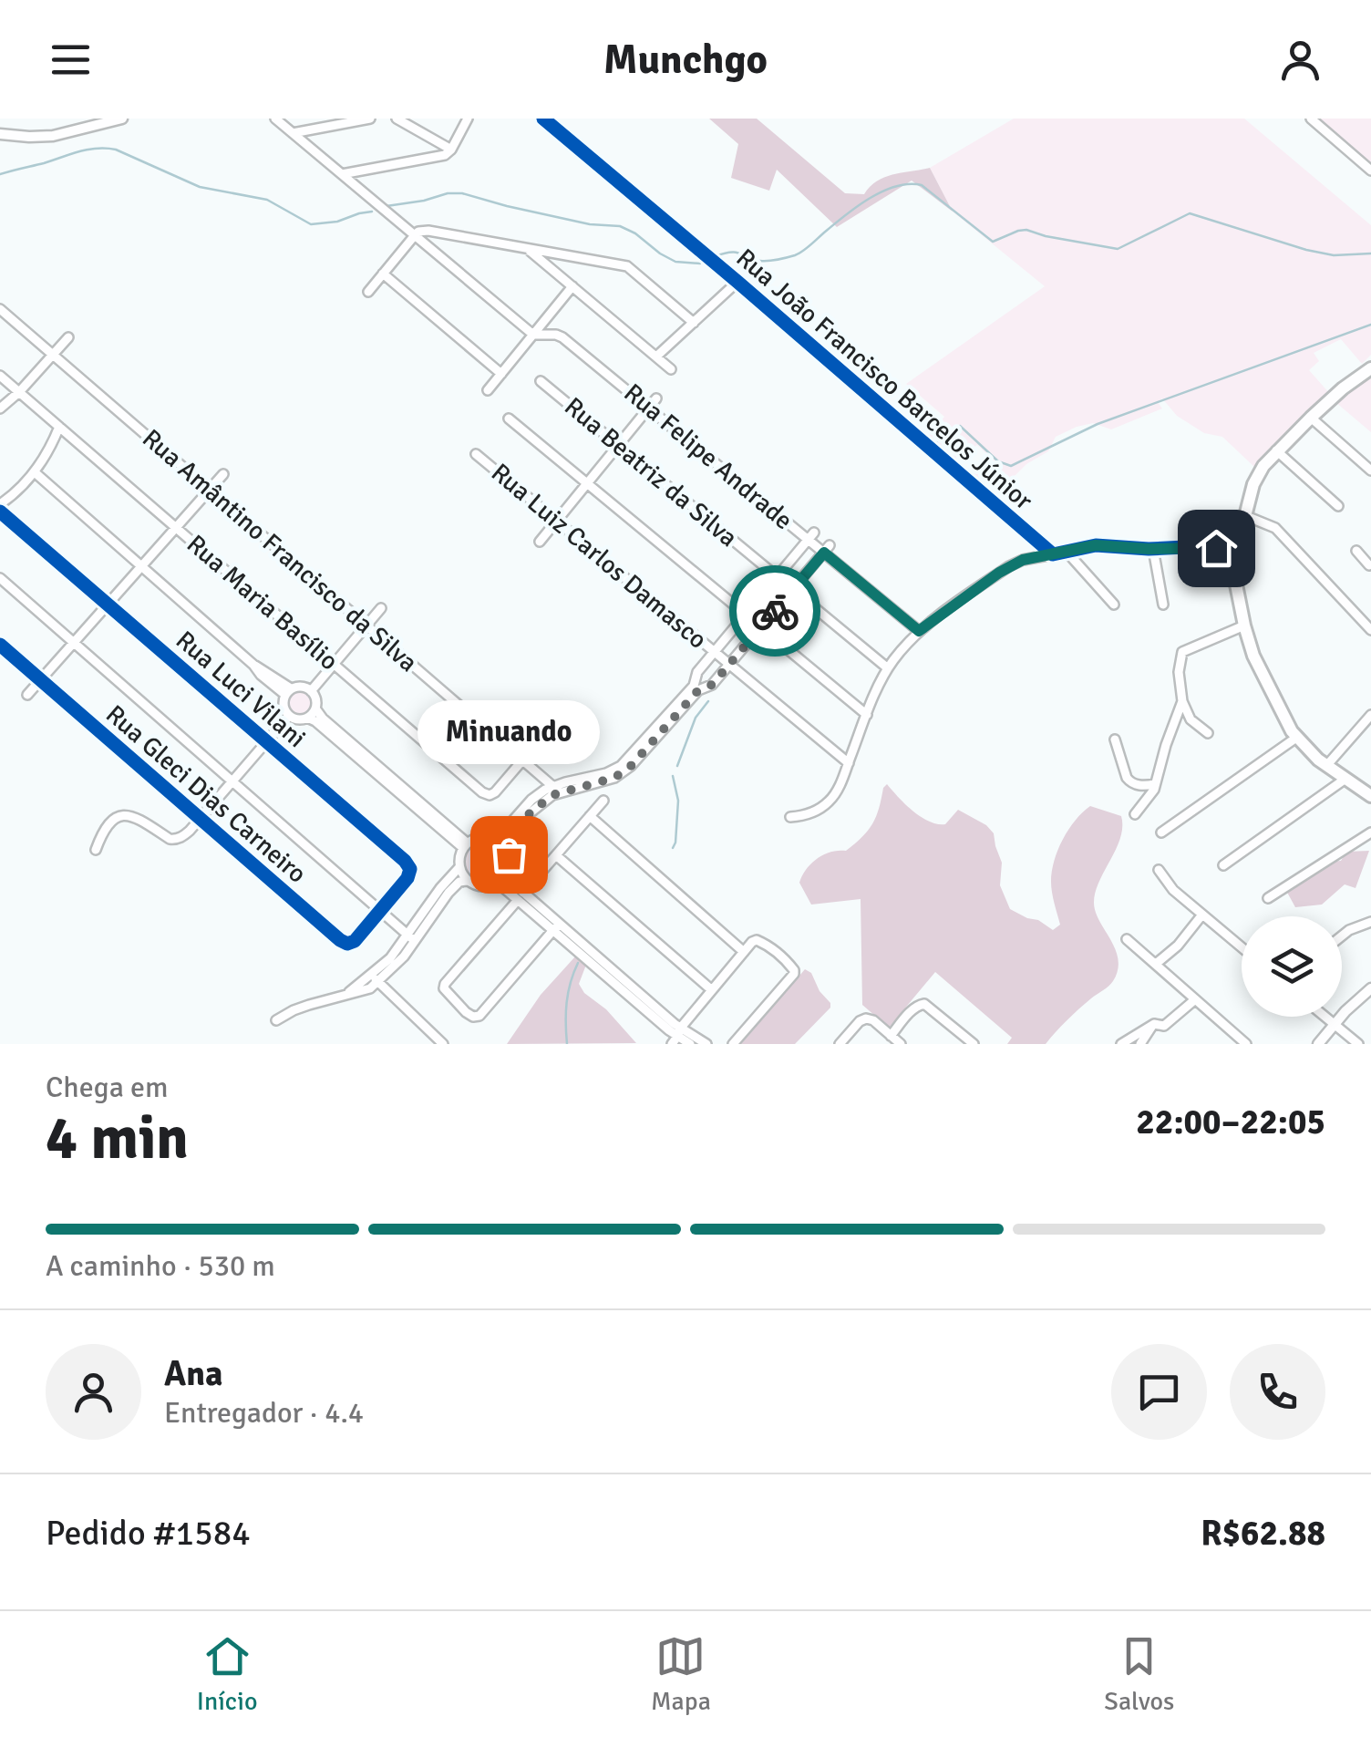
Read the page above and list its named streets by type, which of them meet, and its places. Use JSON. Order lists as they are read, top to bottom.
{
  "streets": {
    "street": [
      "Rua João Francisco Barcelos Júnior",
      "Rua Felipe Andrade",
      "Rua Beatriz da Silva",
      "Rua Amântino Francisco da Silva",
      "Rua Luiz Carlos Damasco",
      "Rua Maria Basílio",
      "Rua Luci Vilani",
      "Rua Gleci Dias Carneiro"
    ]
  },
  "crossings": [
    ["Rua Amântino Francisco da Silva", "Rua Maria Basílio"],
    ["Rua Luci Vilani", "Rua Gleci Dias Carneiro"]
  ],
  "places": ["Minuando"],
  "page": {
    "header": "Munchgo",
    "bubble": "Minuando",
    "heading": ["4 min", "Chega em", "22:00–22:05"],
    "panel": [
      "Ana",
      "Entregador · 4.4",
      "Pedido #1584",
      "R$62.88"
    ],
    "bar": "A caminho · 530 m",
    "tabs": ["Início", "Mapa", "Salvos"]
  }
}
